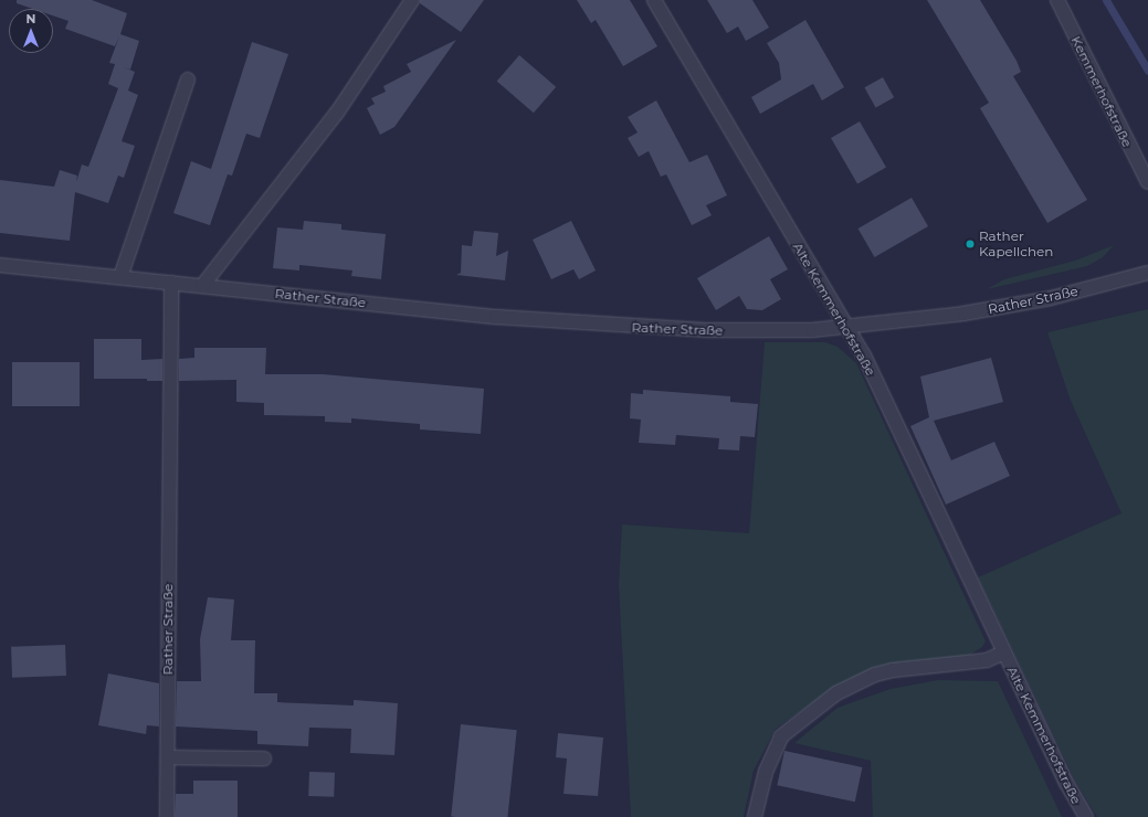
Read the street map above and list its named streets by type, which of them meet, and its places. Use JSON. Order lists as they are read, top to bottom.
{
  "streets": {
    "street": ["Kemmerhofstraße", "Rather Straße", "Alte Kemmerhofstraße"]
  },
  "crossings": [
    ["Rather Straße", "Alte Kemmerhofstraße"]
  ],
  "places": ["Rather Kapellchen"],
  "north": "top"
}
